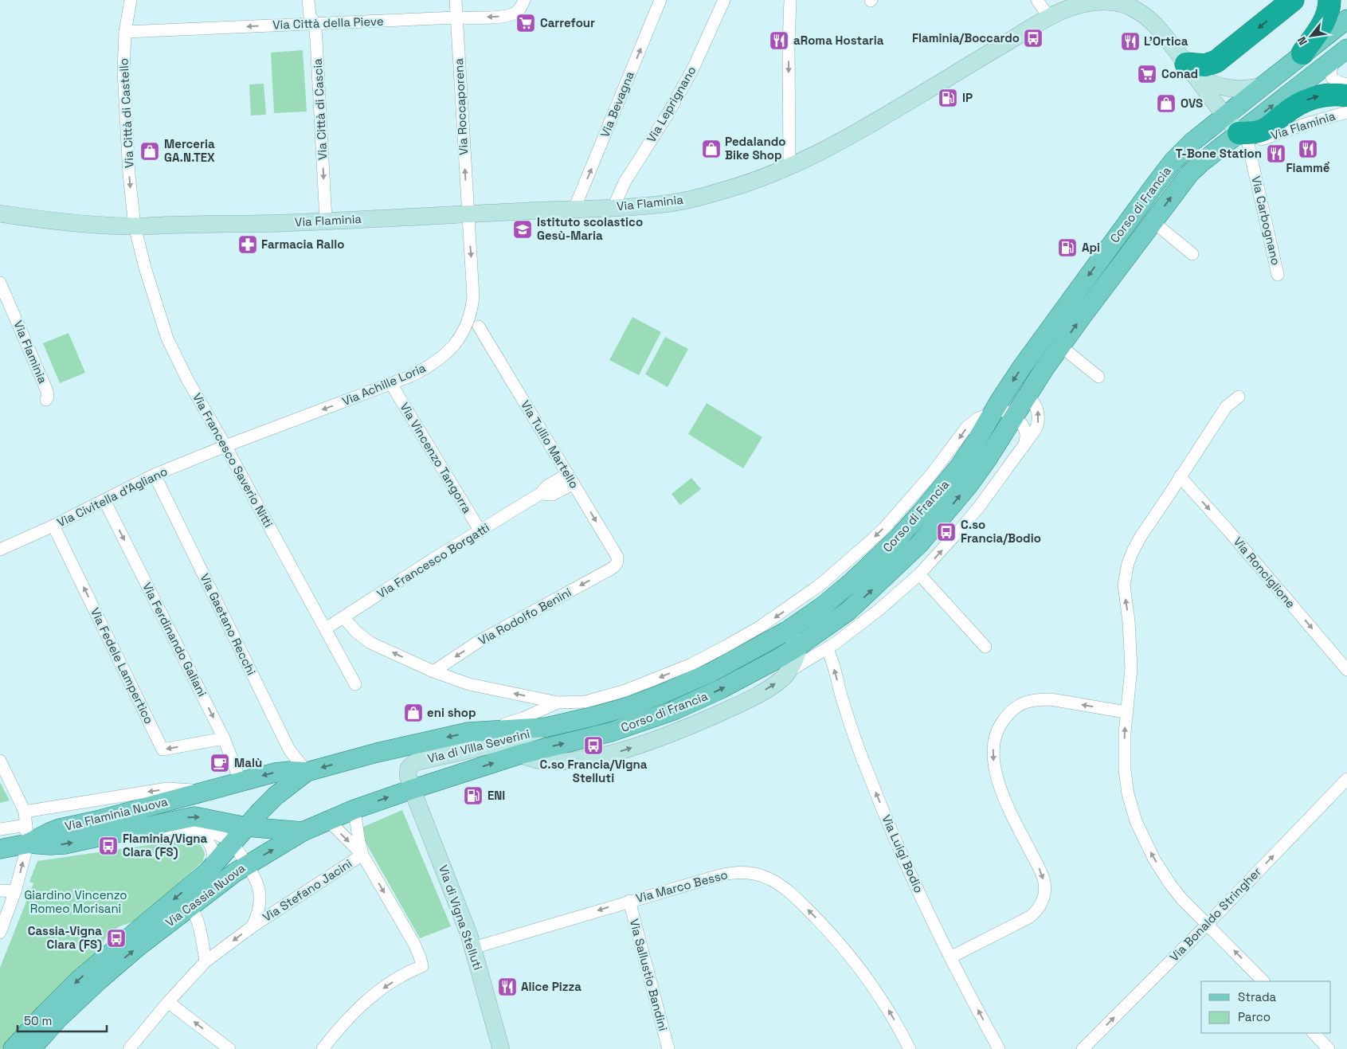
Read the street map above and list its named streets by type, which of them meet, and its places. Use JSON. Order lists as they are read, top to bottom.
{
  "streets": {
    "main road": [
      "Corso di Francia",
      "Via di Villa Severini",
      "Via Flaminia Nuova",
      "Via Cassia Nuova"
    ],
    "street": [
      "Via Città della Pieve",
      "Via Bevagna",
      "Via Leprignano",
      "Via Roccaporena",
      "Via Città di Cascia",
      "Via Città di Castello",
      "Via Flaminia",
      "Via Carbognano",
      "Via Achille Loria",
      "Via Tullio Martello",
      "Via Vincenzo Tangorra",
      "Via Francesco Saverio Nitti",
      "Via Civitella d'Agliano",
      "Via Francesco Borgatti",
      "Via Ronciglione",
      "Via Rodolfo Benini",
      "Via Gaetano Recchi",
      "Via Ferdinando Galiani",
      "Via Fedele Lampertico",
      "Via Luigi Bodio",
      "Via Marco Besso",
      "Via Stefano Jacini",
      "Via Bonaldo Stringher",
      "Via di Vigna Stelluti",
      "Via Sallustio Bandini"
    ]
  },
  "crossings": [
    ["Via Città della Pieve", "Via Roccaporena"],
    ["Via Città della Pieve", "Via Città di Cascia"],
    ["Via Città della Pieve", "Via Città di Castello"],
    ["Via Bevagna", "Via Flaminia"],
    ["Via Leprignano", "Via Flaminia"],
    ["Via Roccaporena", "Via Flaminia"],
    ["Via Roccaporena", "Via Achille Loria"],
    ["Via Città di Cascia", "Via Flaminia"],
    ["Via Città di Castello", "Via Flaminia"],
    ["Via Città di Castello", "Via Francesco Saverio Nitti"],
    ["Via Flaminia", "Corso di Francia"],
    ["Via Flaminia", "Via Carbognano"],
    ["Via Flaminia", "Via Achille Loria"],
    ["Via Flaminia", "Via Francesco Saverio Nitti"],
    ["Corso di Francia", "Via Carbognano"],
    ["Corso di Francia", "Via di Villa Severini"],
    ["Corso di Francia", "Via Luigi Bodio"],
    ["Corso di Francia", "Via Cassia Nuova"],
    ["Corso di Francia", "Via di Vigna Stelluti"],
    ["Via Achille Loria", "Via Vincenzo Tangorra"],
    ["Via Achille Loria", "Via Francesco Saverio Nitti"],
    ["Via Achille Loria", "Via Civitella d'Agliano"],
    ["Via Tullio Martello", "Via Francesco Borgatti"],
    ["Via Tullio Martello", "Via Rodolfo Benini"],
    ["Via Vincenzo Tangorra", "Via Francesco Borgatti"],
    ["Via Francesco Saverio Nitti", "Via Civitella d'Agliano"],
    ["Via Francesco Saverio Nitti", "Via Francesco Borgatti"],
    ["Via Civitella d'Agliano", "Via Gaetano Recchi"],
    ["Via Civitella d'Agliano", "Via Ferdinando Galiani"],
    ["Via Civitella d'Agliano", "Via Fedele Lampertico"],
    ["Via Gaetano Recchi", "Via di Villa Severini"],
    ["Via Gaetano Recchi", "Via Flaminia Nuova"],
    ["Via Gaetano Recchi", "Via Cassia Nuova"],
    ["Via Ferdinando Galiani", "Via Fedele Lampertico"],
    ["Via Ferdinando Galiani", "Via Flaminia Nuova"],
    ["Via di Villa Severini", "Via Flaminia Nuova"],
    ["Via di Villa Severini", "Via Cassia Nuova"],
    ["Via di Villa Severini", "Via di Vigna Stelluti"],
    ["Via Flaminia Nuova", "Via Stefano Jacini"],
    ["Via Flaminia Nuova", "Via Cassia Nuova"],
    ["Via Marco Besso", "Via di Vigna Stelluti"],
    ["Via Marco Besso", "Via Sallustio Bandini"],
    ["Via Stefano Jacini", "Via Cassia Nuova"],
    ["Via Cassia Nuova", "Via di Vigna Stelluti"]
  ],
  "one_way": [
    "Via Città della Pieve",
    "Via Bevagna",
    "Via Roccaporena",
    "Via Città di Cascia",
    "Via Città di Castello",
    "Via Achille Loria",
    "Via Tullio Martello",
    "Via Ronciglione",
    "Via Rodolfo Benini",
    "Via Ferdinando Galiani",
    "Via Fedele Lampertico",
    "Via Luigi Bodio",
    "Via Marco Besso",
    "Via Bonaldo Stringher"
  ],
  "parks": ["Giardino Vincenzo Romeo Morisani"],
  "places": {
    "supermarket": ["Carrefour", "Conad"],
    "bus stop": [
      "Flaminia/Boccardo",
      "C.so Francia/Bodio",
      "C.so Francia/Vigna Stelluti",
      "Flaminia/Vigna Clara (FS)",
      "Cassia-Vigna Clara (FS)"
    ],
    "restaurant": [
      "aRoma Hostaria",
      "L'Ortica",
      "Fiammề",
      "T-Bone Station",
      "Alice Pizza"
    ],
    "fuel station": ["IP", "Api", "ENI"],
    "shop": [
      "OVS",
      "Pedalando Bike Shop",
      "Merceria GA.N.TEX",
      "eni shop"
    ],
    "school or university": ["Istituto scolastico Gesù-Maria"],
    "pharmacy": ["Farmacia Rallo"],
    "cafe": ["Malù"]
  },
  "legend": ["Strada", "Parco"],
  "scale_bar": "50 m",
  "north": "bottom left"
}
